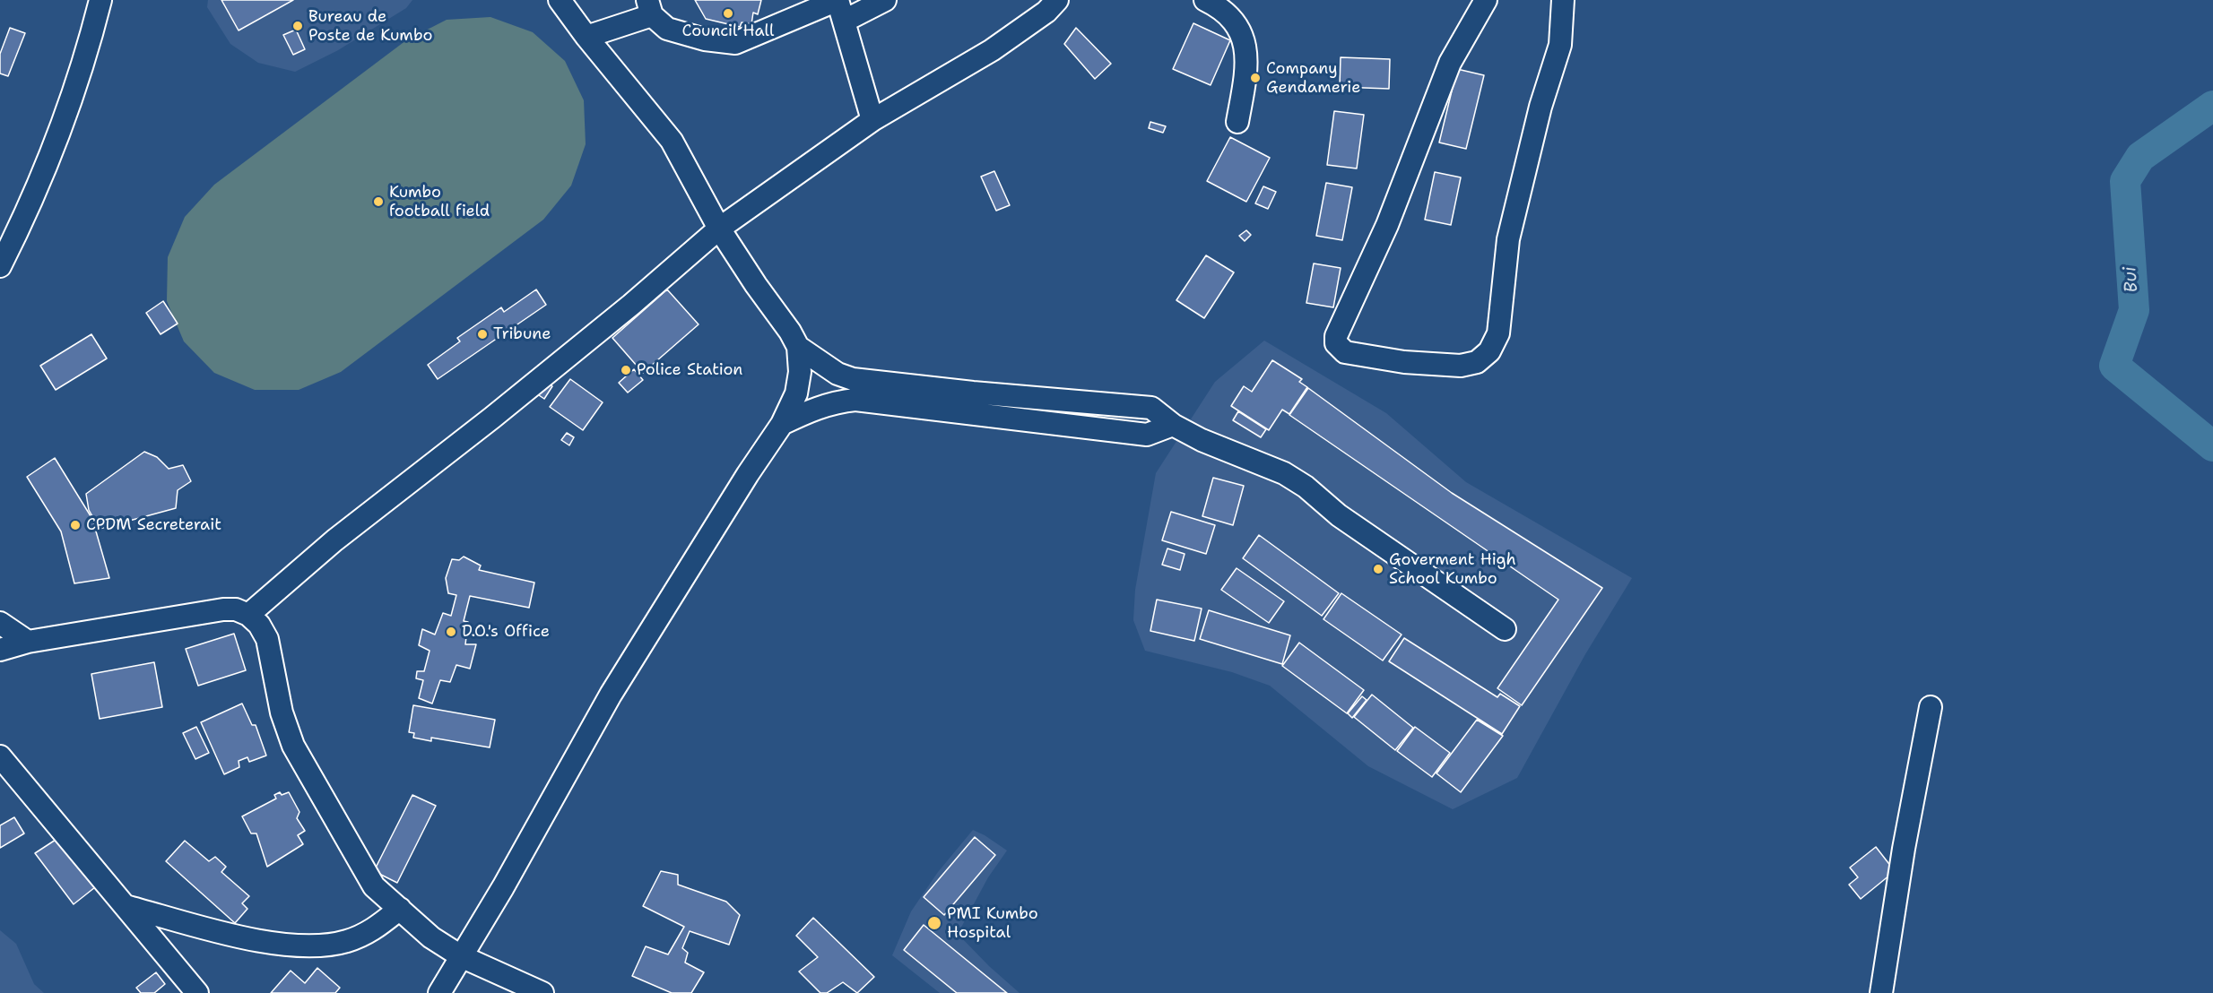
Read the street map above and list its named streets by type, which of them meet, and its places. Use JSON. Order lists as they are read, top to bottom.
{
  "water": ["Bui"],
  "places": [
    "Council Hall",
    "Bureau de Poste de Kumbo",
    "Company Gendamerie",
    "Kumbo football field",
    "Tribune",
    "Police Station",
    "CPDM Secreterait",
    "Goverment High School Kumbo",
    "D.O.'s Office",
    "PMI Kumbo Hospital"
  ]
}
